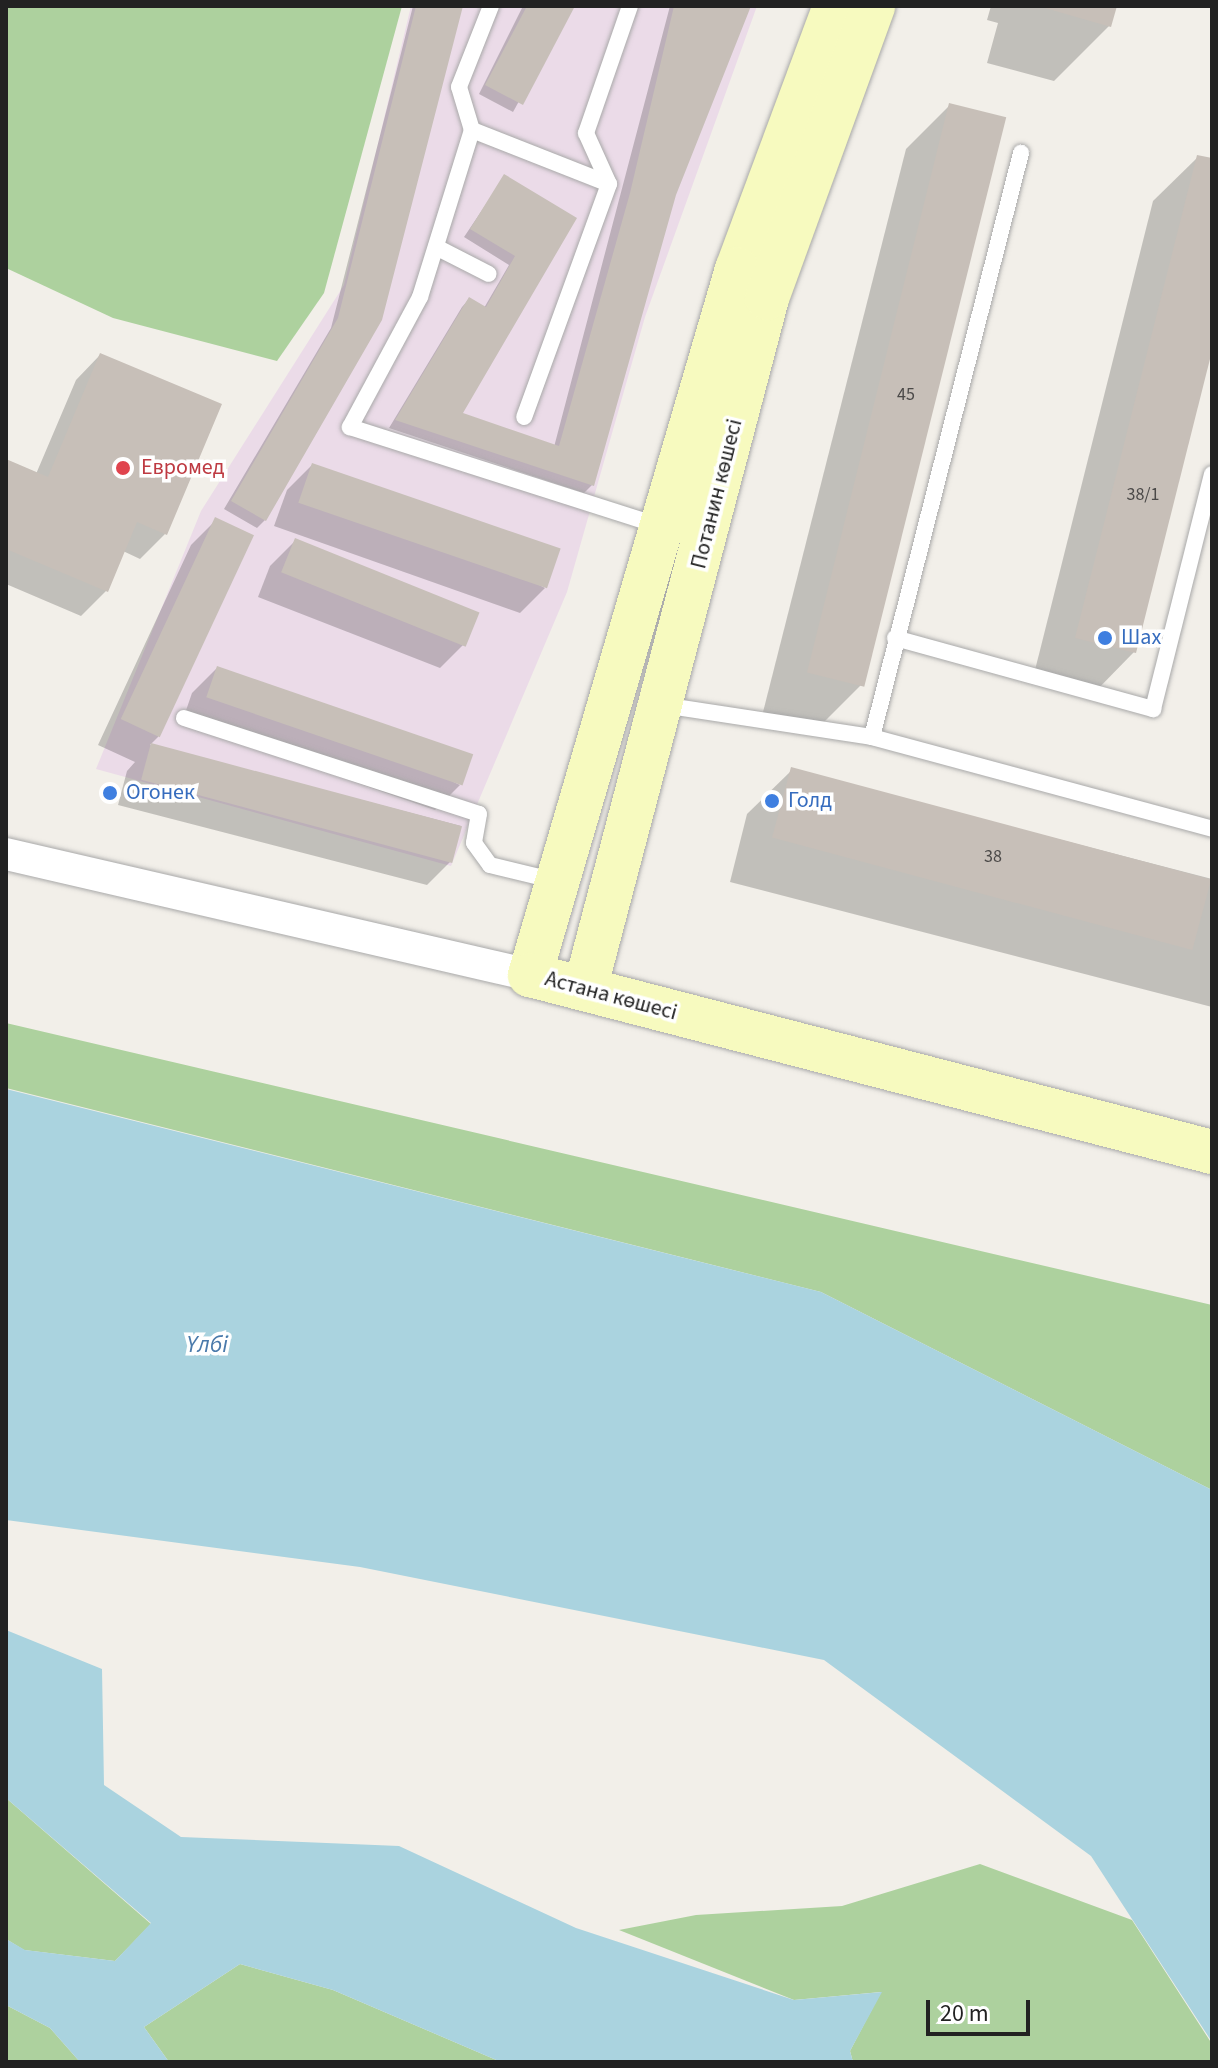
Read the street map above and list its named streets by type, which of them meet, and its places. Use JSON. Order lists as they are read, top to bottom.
{
  "streets": {
    "main road": ["Потанин көшесі", "Астана көшесі"]
  },
  "crossings": [
    ["Потанин көшесі", "Астана көшесі"]
  ],
  "water": ["Үлбі"],
  "places": [
    "Евромед",
    "Шах",
    "Огонек",
    "Голд"
  ],
  "house_numbers": ["45", "38/1", "38"],
  "scale_bar": "20 m"
}
